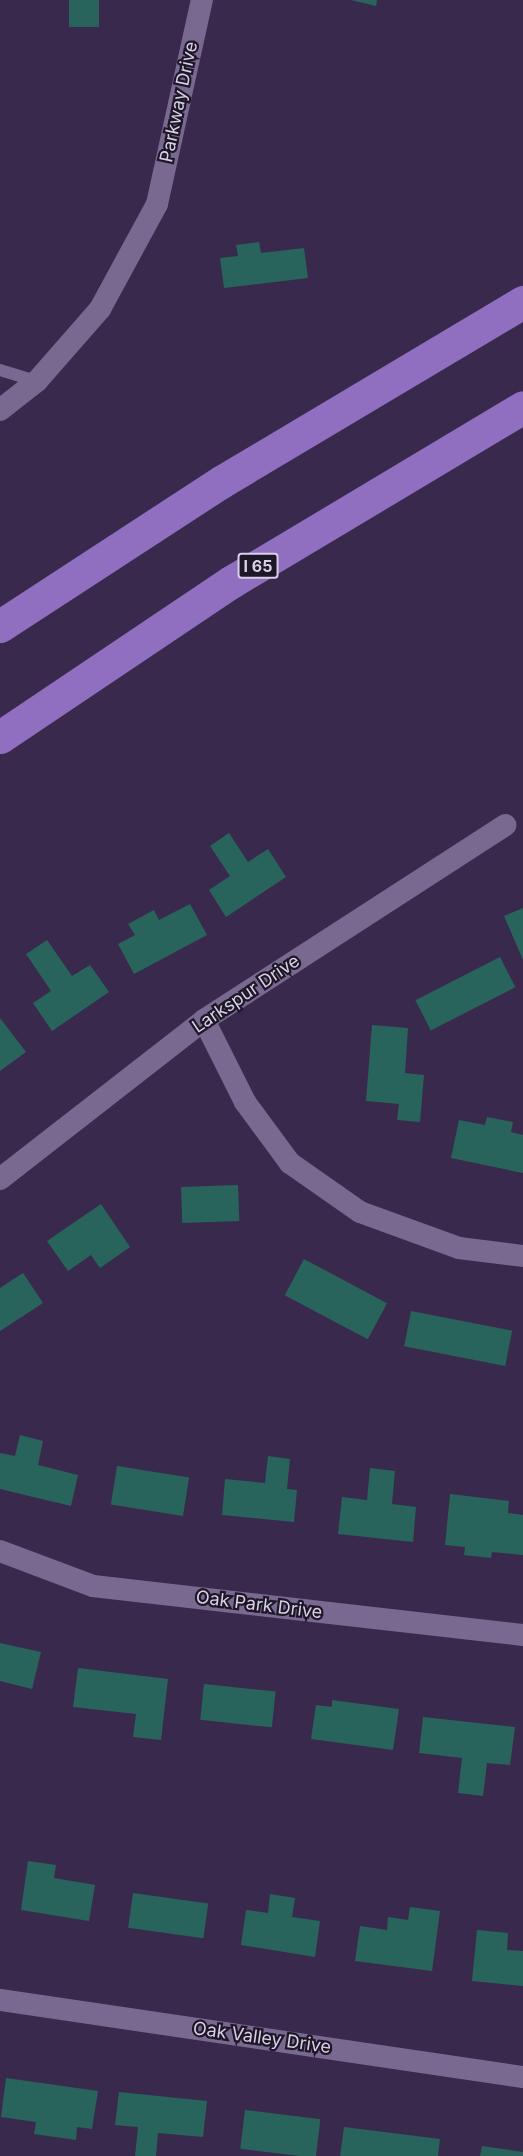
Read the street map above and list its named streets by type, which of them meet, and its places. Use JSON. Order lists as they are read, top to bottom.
{
  "streets": {
    "highway": ["I 65"],
    "street": [
      "Parkway Drive",
      "Larkspur Drive",
      "Oak Park Drive",
      "Oak Valley Drive"
    ]
  }
}
